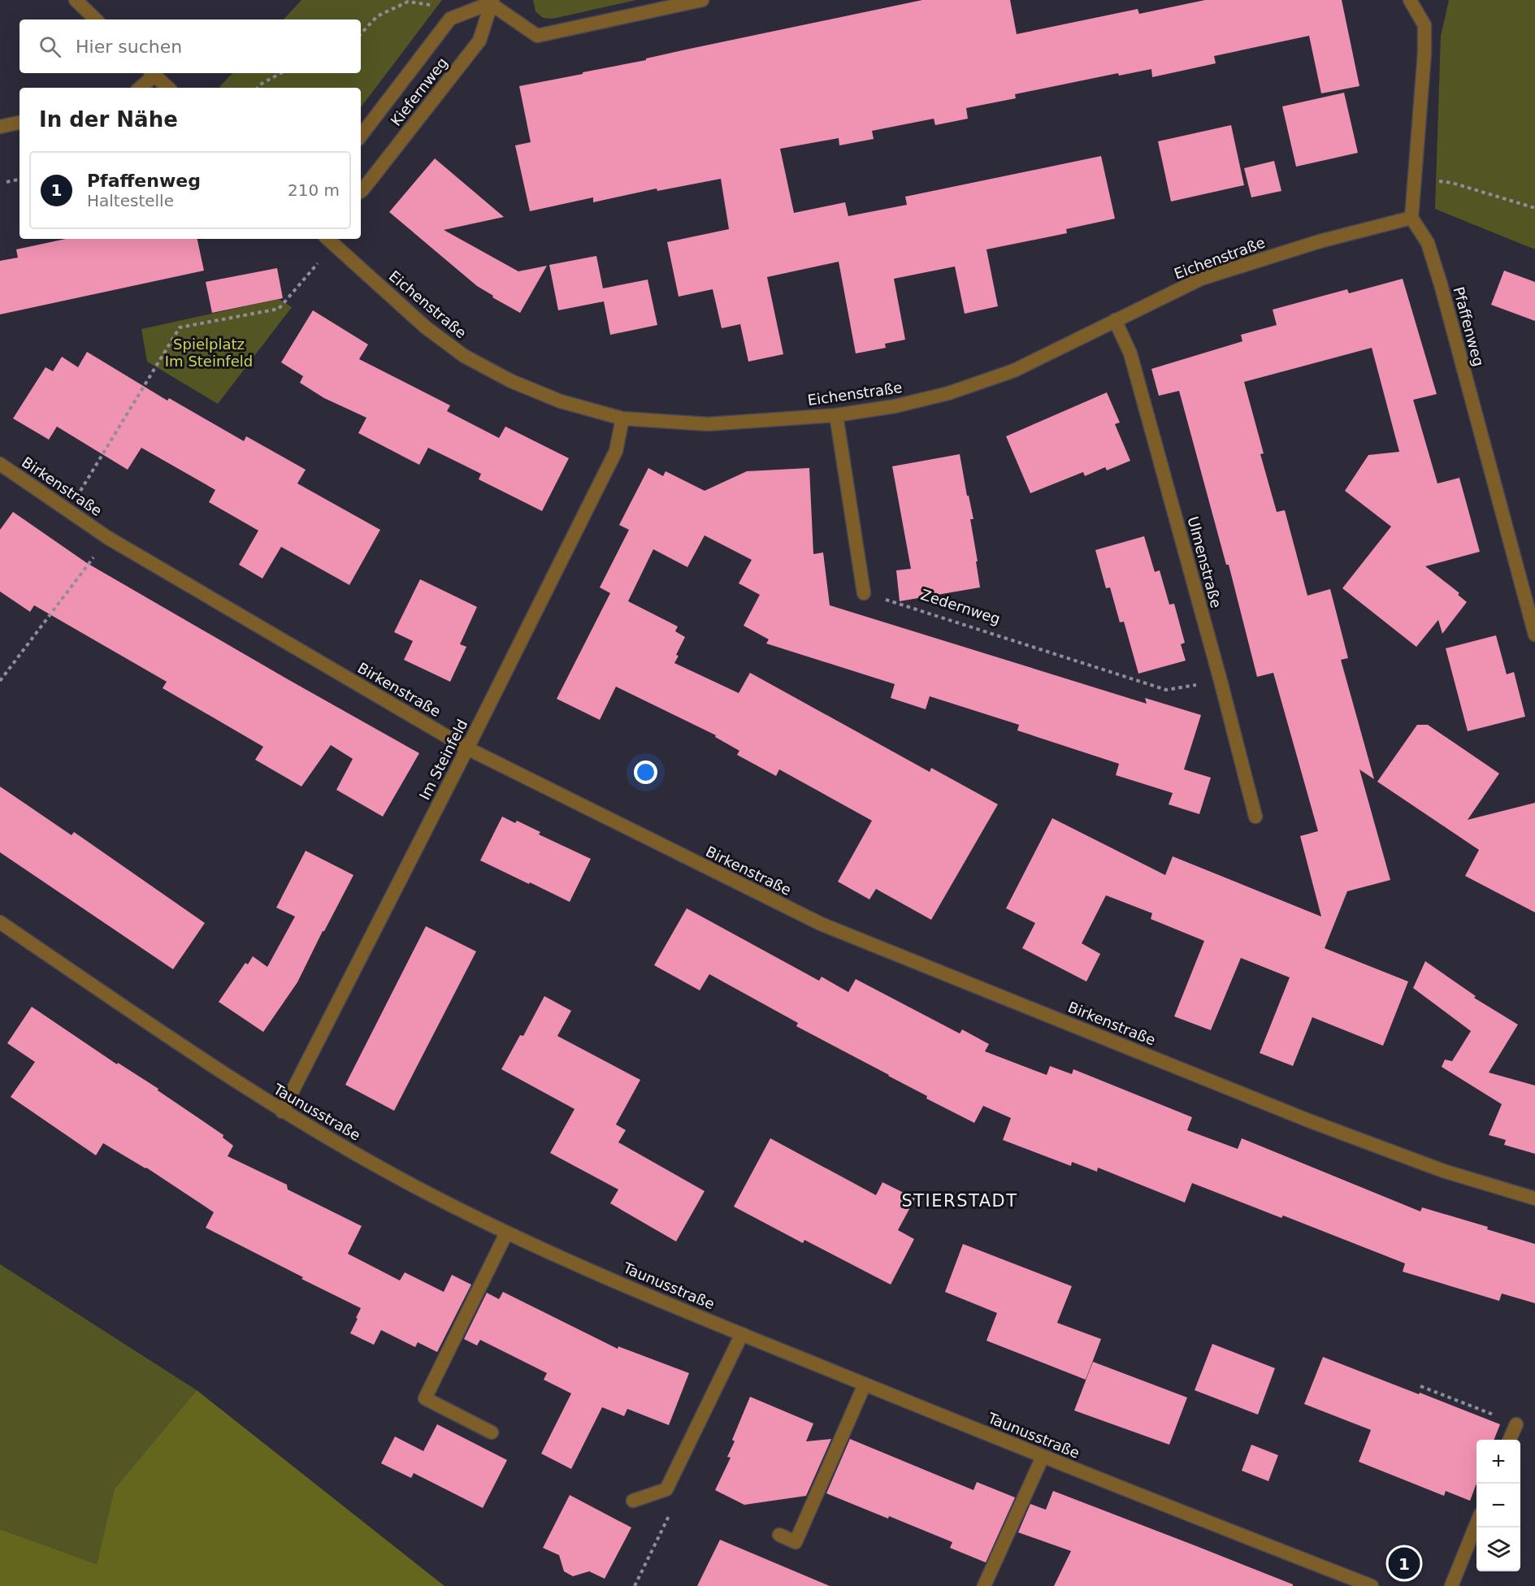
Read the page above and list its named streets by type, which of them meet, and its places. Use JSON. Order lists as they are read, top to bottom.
{
  "streets": {
    "street": [
      "Kiefernweg",
      "Eichenstraße",
      "Pfaffenweg",
      "Birkenstraße",
      "Ulmenstraße",
      "Im Steinfeld",
      "Taunusstraße"
    ],
    "path": ["Zedernweg"]
  },
  "crossings": [
    ["Eichenstraße", "Pfaffenweg"],
    ["Eichenstraße", "Ulmenstraße"],
    ["Eichenstraße", "Im Steinfeld"],
    ["Birkenstraße", "Im Steinfeld"],
    ["Ulmenstraße", "Zedernweg"],
    ["Im Steinfeld", "Taunusstraße"]
  ],
  "districts": ["STIERSTADT"],
  "parks": ["Spielplatz Im Steinfeld"],
  "page": {
    "search": "Hier suchen",
    "heading": "In der Nähe",
    "list": [
      {
        "mark": "1",
        "name": "Pfaffenweg",
        "note": "Haltestelle",
        "value": "210 m"
      }
    ],
    "map_buttons": ["+", "−"],
    "pins": "1"
  }
}
